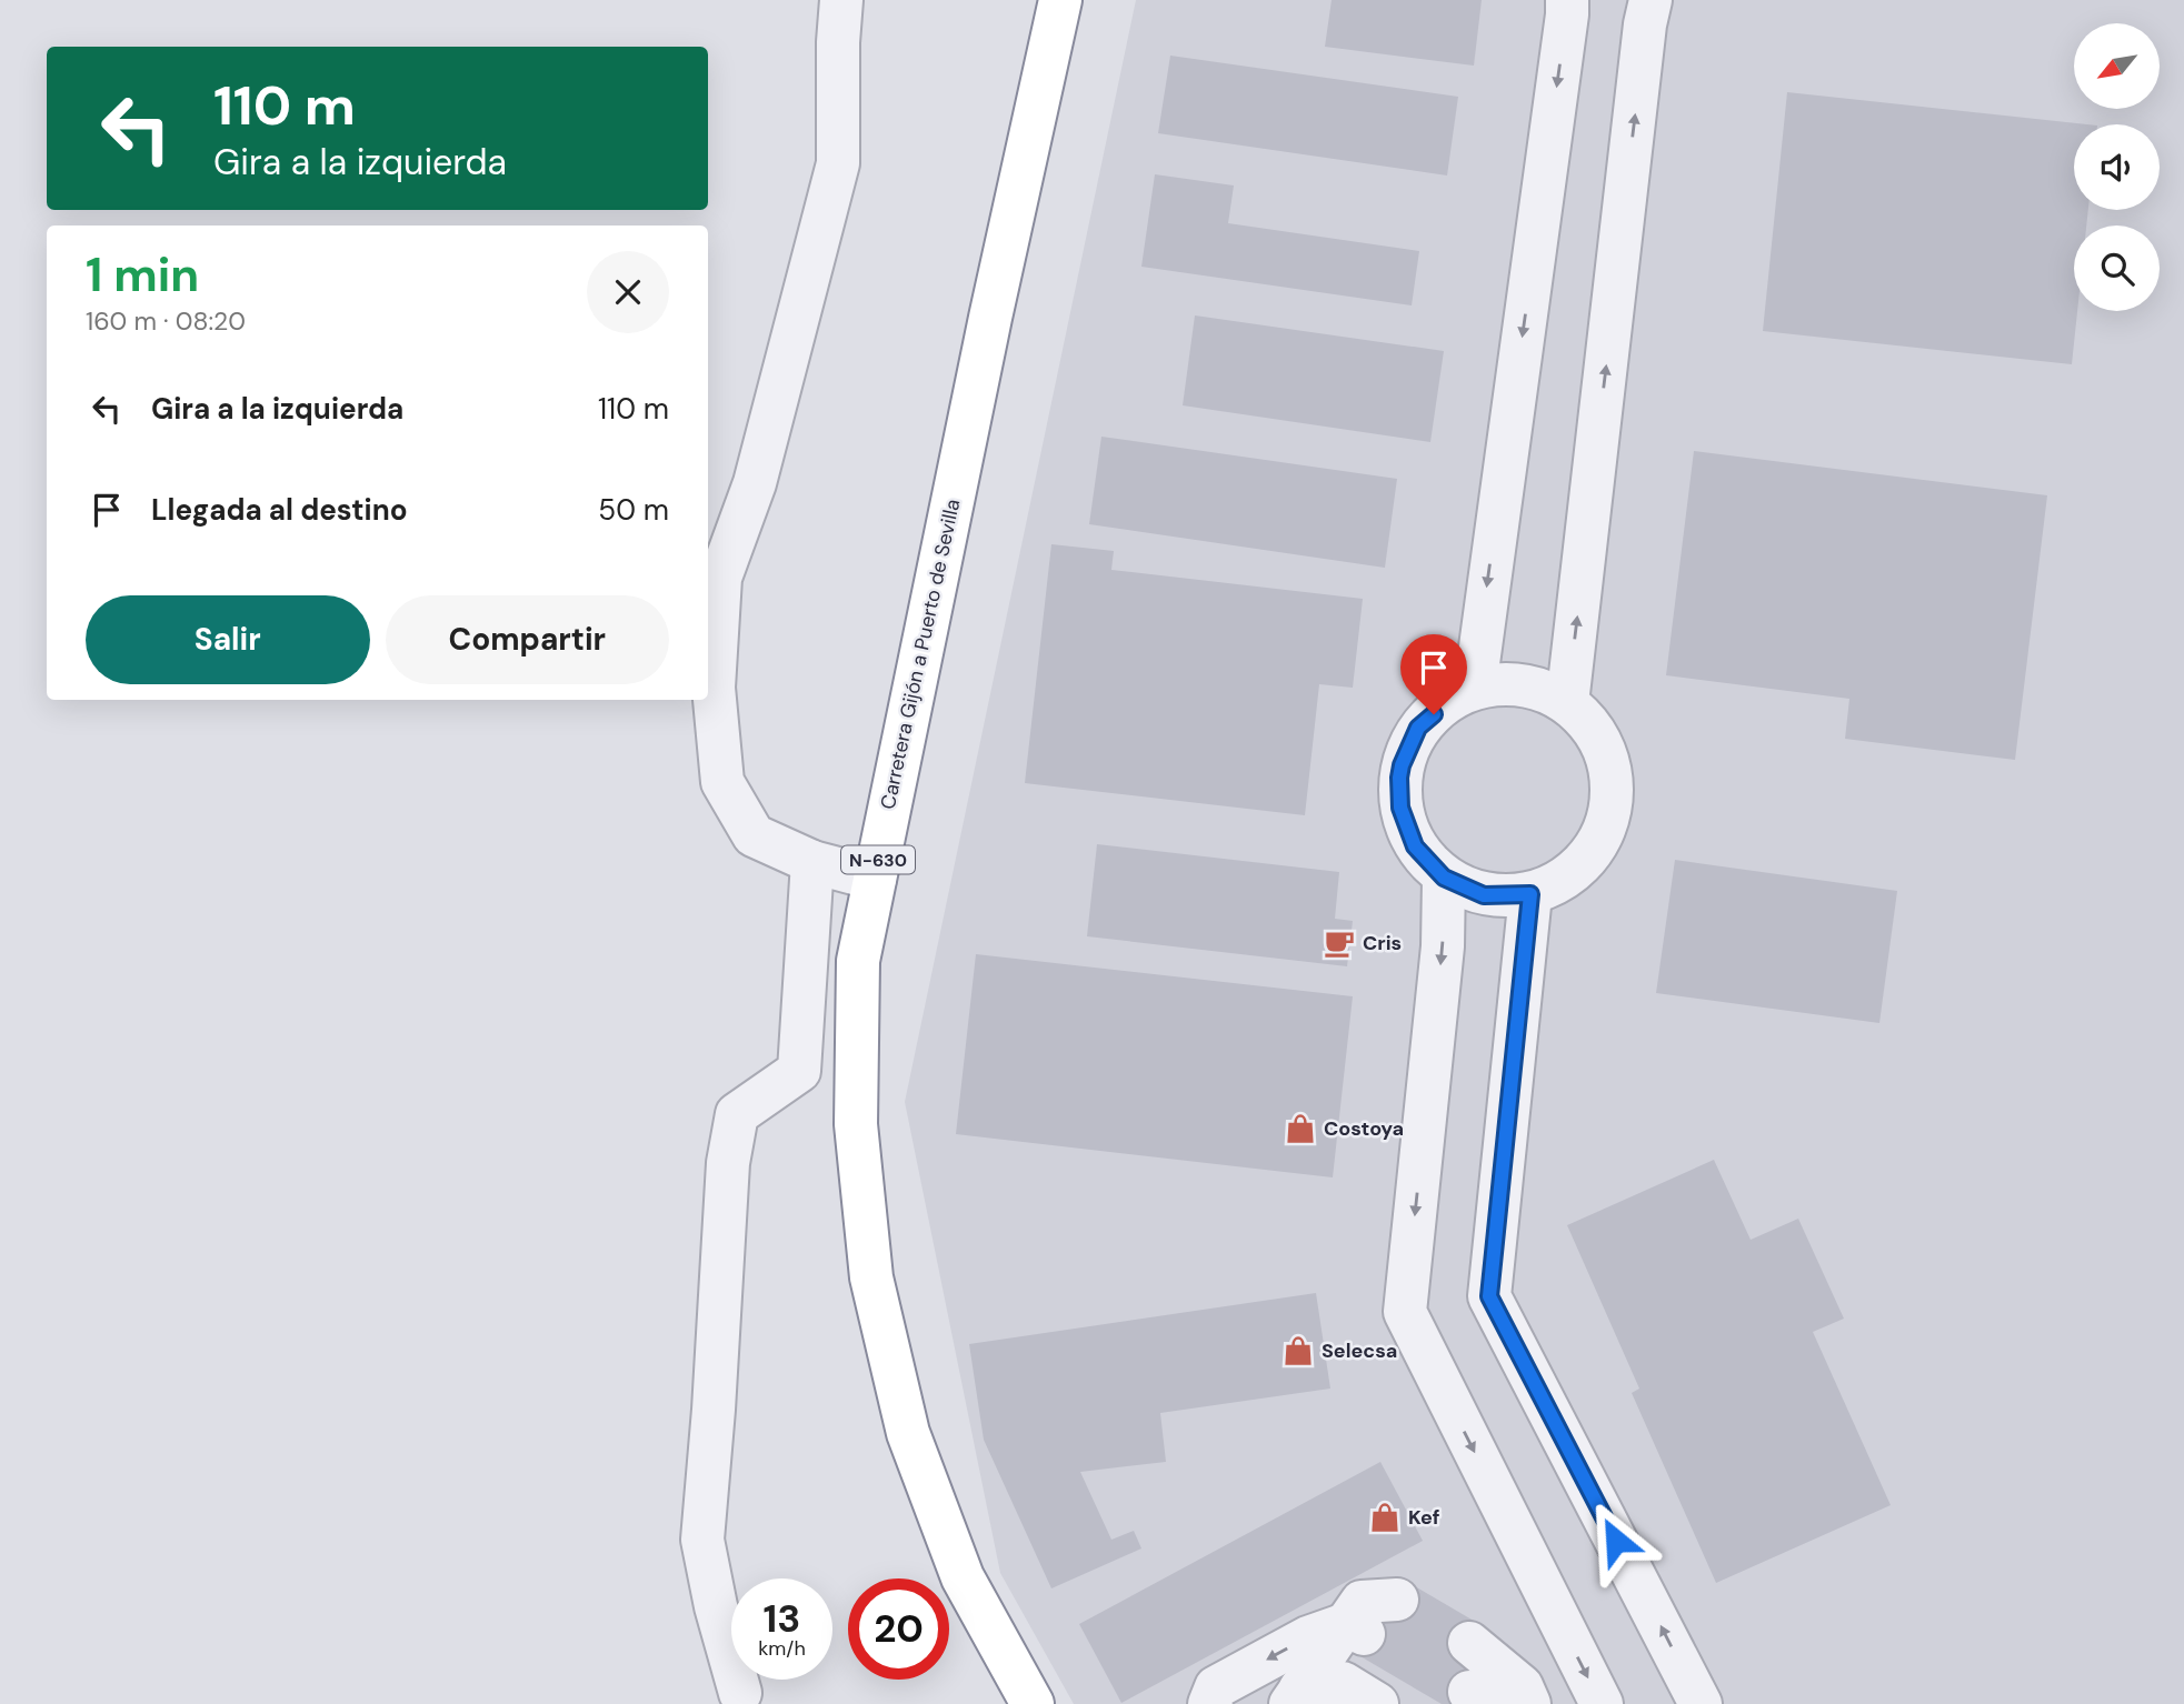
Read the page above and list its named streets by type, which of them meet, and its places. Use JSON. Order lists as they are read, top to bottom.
{
  "streets": {
    "highway": ["Carretera Gijón a Puerto de Sevilla", "N-630"]
  },
  "places": {
    "cafe": ["Cris"],
    "shop": ["Costoya", "Selecsa", "Kef"]
  },
  "north": "bottom left",
  "page": {
    "turn": ["110 m", "Gira a la izquierda"],
    "heading": ["1 min", "160 m · 08:20"],
    "list": [
      {
        "name": "Gira a la izquierda",
        "value": "110 m"
      },
      {
        "name": "Llegada al destino",
        "value": "50 m"
      }
    ],
    "buttons": ["Salir", "Compartir"],
    "speed": "13 km/h",
    "limit": "20"
  }
}
